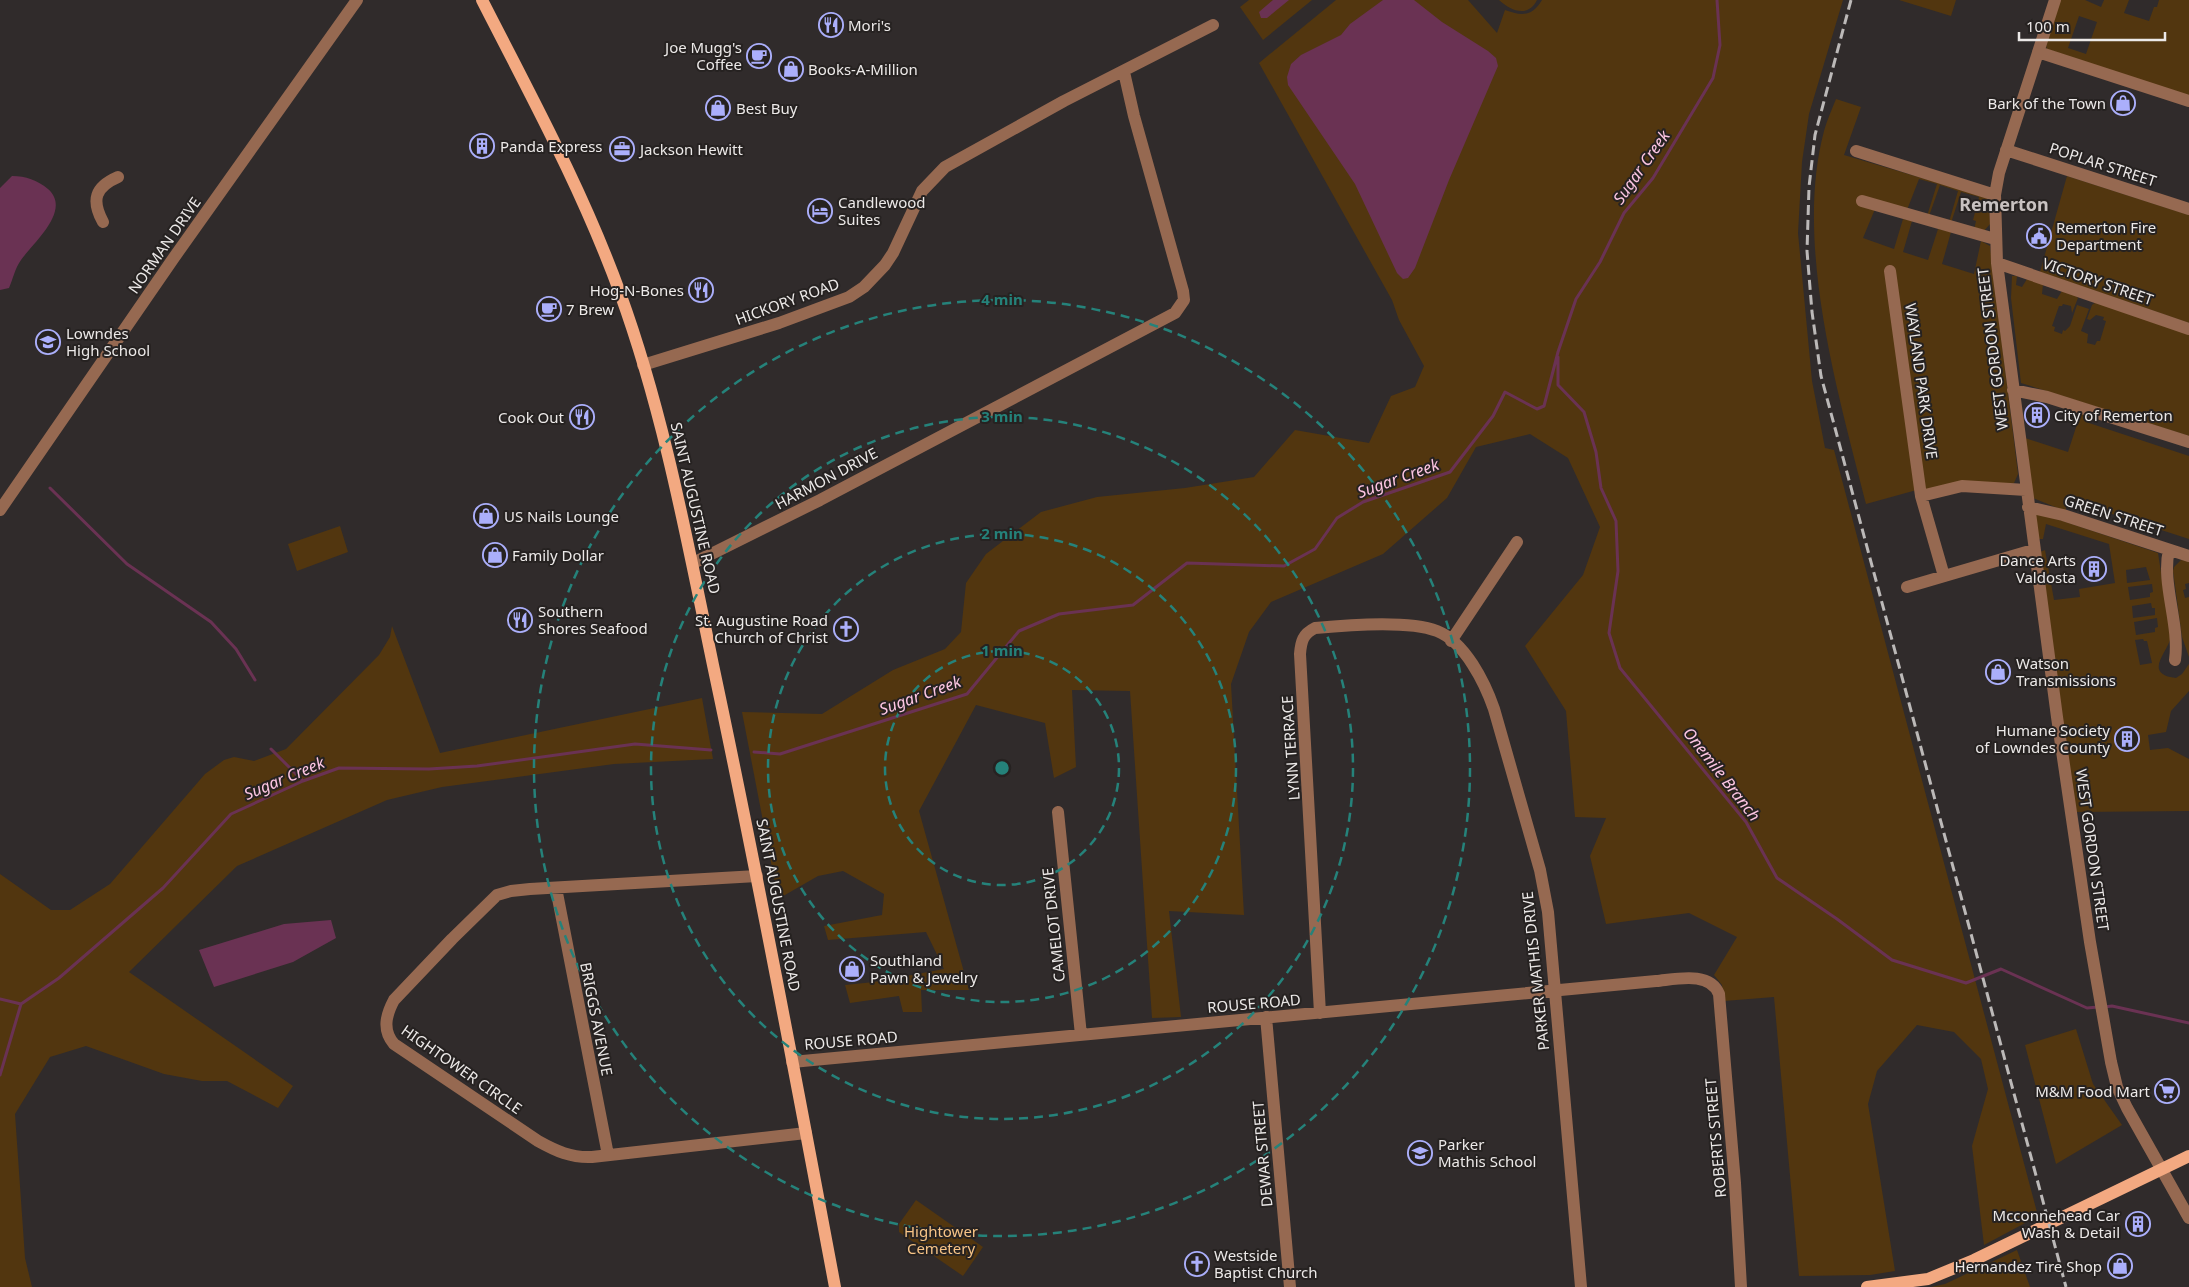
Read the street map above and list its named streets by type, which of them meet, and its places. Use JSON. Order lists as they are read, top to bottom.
{
  "streets": {
    "main road": ["SAINT AUGUSTINE ROAD"],
    "street": [
      "POPLAR STREET",
      "NORMAN DRIVE",
      "VICTORY STREET",
      "HICKORY ROAD",
      "WEST GORDON STREET",
      "WAYLAND PARK DRIVE",
      "HARMON DRIVE",
      "GREEN STREET",
      "LYNN TERRACE",
      "CAMELOT DRIVE",
      "PARKER MATHIS DRIVE",
      "ROUSE ROAD",
      "BRIGGS AVENUE",
      "HIGHTOWER CIRCLE",
      "ROBERTS STREET",
      "DEWAR STREET"
    ]
  },
  "crossings": [
    ["POPLAR STREET", "WEST GORDON STREET"],
    ["VICTORY STREET", "WEST GORDON STREET"],
    ["HICKORY ROAD", "HARMON DRIVE"],
    ["HICKORY ROAD", "SAINT AUGUSTINE ROAD"],
    ["WEST GORDON STREET", "GREEN STREET"],
    ["HARMON DRIVE", "SAINT AUGUSTINE ROAD"],
    ["SAINT AUGUSTINE ROAD", "ROUSE ROAD"],
    ["SAINT AUGUSTINE ROAD", "HIGHTOWER CIRCLE"],
    ["LYNN TERRACE", "PARKER MATHIS DRIVE"],
    ["LYNN TERRACE", "ROUSE ROAD"],
    ["CAMELOT DRIVE", "ROUSE ROAD"],
    ["PARKER MATHIS DRIVE", "ROUSE ROAD"],
    ["ROUSE ROAD", "ROBERTS STREET"],
    ["ROUSE ROAD", "DEWAR STREET"],
    ["BRIGGS AVENUE", "HIGHTOWER CIRCLE"]
  ],
  "districts": ["Remerton"],
  "water": ["Sugar Creek", "Onemile Branch"],
  "parks": ["Hightower Cemetery"],
  "places": {
    "restaurant": [
      "Mori's",
      "Hog-N-Bones",
      "Cook Out",
      "Southern Shores Seafood"
    ],
    "cafe": ["Joe Mugg's Coffee", "7 Brew"],
    "shop": [
      "Books-A-Million",
      "Bark of the Town",
      "Best Buy",
      "US Nails Lounge",
      "Family Dollar",
      "Watson Transmissions",
      "Southland Pawn & Jewelry",
      "Hernandez Tire Shop"
    ],
    "building": [
      "Panda Express",
      "City of Remerton",
      "Dance Arts Valdosta",
      "Humane Society of Lowndes County",
      "Mcconnehead Car Wash & Detail"
    ],
    "office": ["Jackson Hewitt"],
    "hotel": ["Candlewood Suites"],
    "public building": ["Remerton Fire Department"],
    "school or university": ["Lowndes High School", "Parker Mathis School"],
    "church": ["St. Augustine Road Church of Christ", "Westside Baptist Church"],
    "supermarket": ["M&M Food Mart"]
  },
  "scale_bar": "100 m",
  "rings": [
    "4 min",
    "3 min",
    "2 min",
    "1 min"
  ]
}
